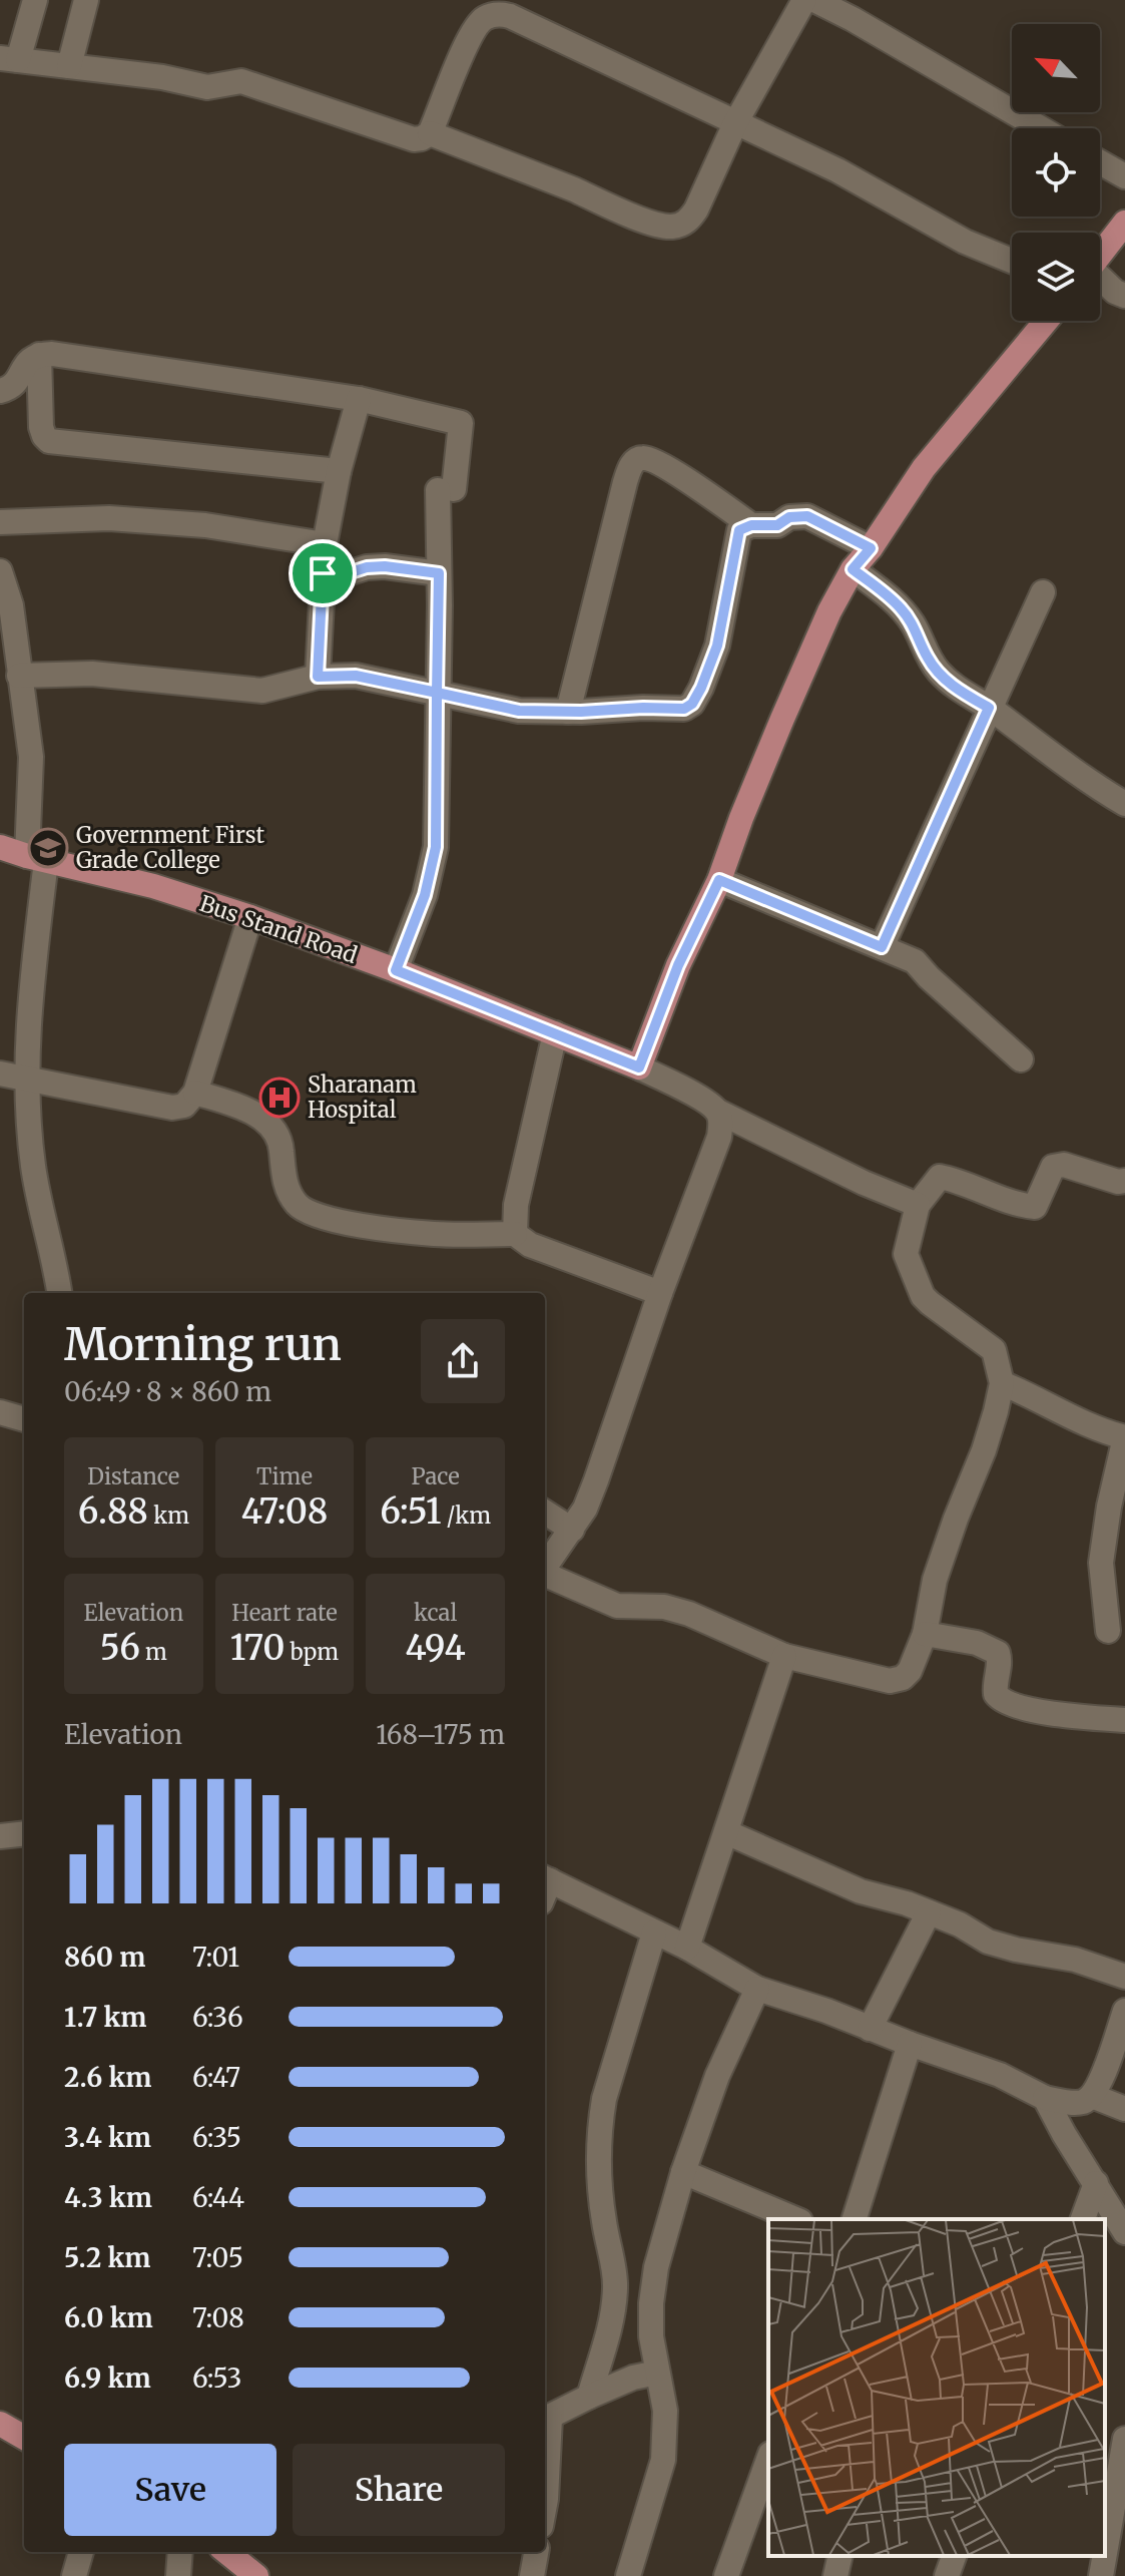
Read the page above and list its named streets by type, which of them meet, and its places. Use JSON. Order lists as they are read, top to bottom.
{
  "streets": {
    "main road": ["Bus Stand Road"]
  },
  "places": {
    "school or university": ["Government First Grade College"],
    "hospital": ["Sharanam Hospital"]
  },
  "north": "top left",
  "page": {
    "heading": ["Morning run", "06:49 · 8 × 860 m"],
    "stats": [
      ["Distance", "6.88 km"],
      ["Time", "47:08"],
      ["Pace", "6:51 /km"],
      ["Elevation", "56 m"],
      ["Heart rate", "170 bpm"],
      ["kcal", "494"]
    ],
    "chart": ["Elevation", "168–175 m"],
    "list": [
      {
        "name": "860 m",
        "note": "7:01"
      },
      {
        "name": "1.7 km",
        "note": "6:36"
      },
      {
        "name": "2.6 km",
        "note": "6:47"
      },
      {
        "name": "3.4 km",
        "note": "6:35"
      },
      {
        "name": "4.3 km",
        "note": "6:44"
      },
      {
        "name": "5.2 km",
        "note": "7:05"
      },
      {
        "name": "6.0 km",
        "note": "7:08"
      },
      {
        "name": "6.9 km",
        "note": "6:53"
      }
    ],
    "buttons": ["Save", "Share"]
  }
}
